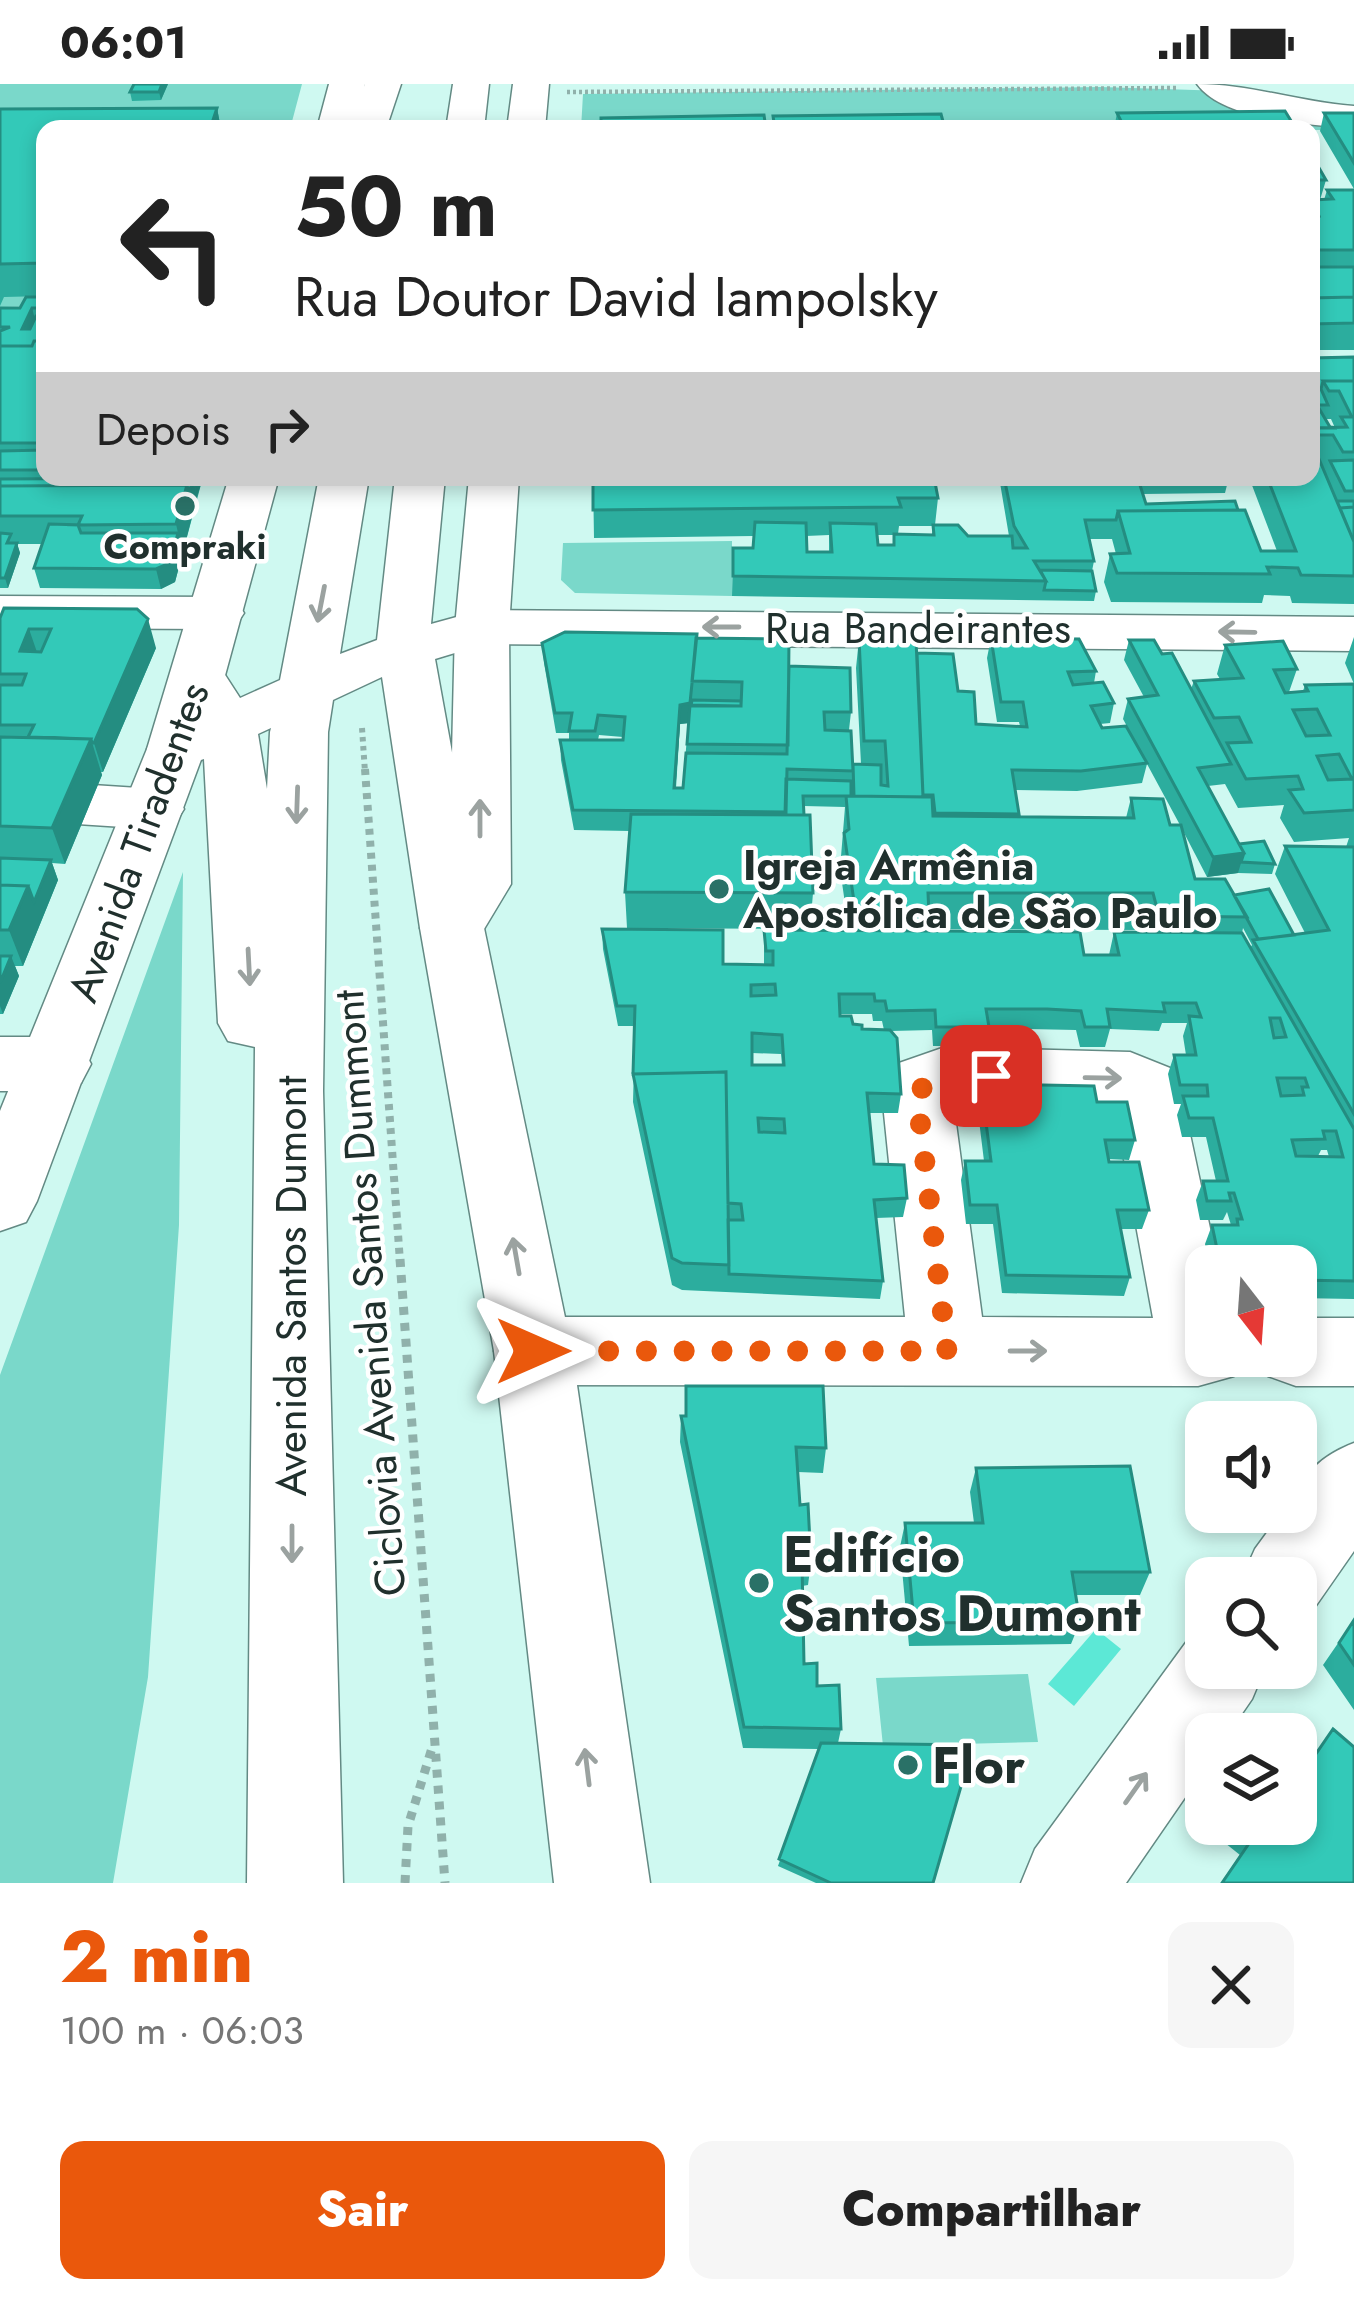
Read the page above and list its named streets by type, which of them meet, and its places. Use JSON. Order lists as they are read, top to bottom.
{
  "streets": {
    "main road": ["Rua Bandeirantes", "Avenida Tiradentes", "Avenida Santos Dumont"],
    "path": ["Ciclovia Avenida Santos Dummont"]
  },
  "crossings": [
    ["Rua Bandeirantes", "Avenida Tiradentes"],
    ["Rua Bandeirantes", "Avenida Santos Dumont"]
  ],
  "one_way": ["Rua Bandeirantes"],
  "places": [
    "Compraki",
    "Igreja Armênia Apostólica de São Paulo",
    "Edifício Santos Dumont",
    "Flor"
  ],
  "north": "bottom",
  "page": {
    "status": "06:01",
    "turn": ["50 m", "Rua Doutor David Iampolsky"],
    "then": "Depois",
    "heading": ["2 min", "100 m · 06:03"],
    "buttons": ["Sair", "Compartilhar"]
  }
}
